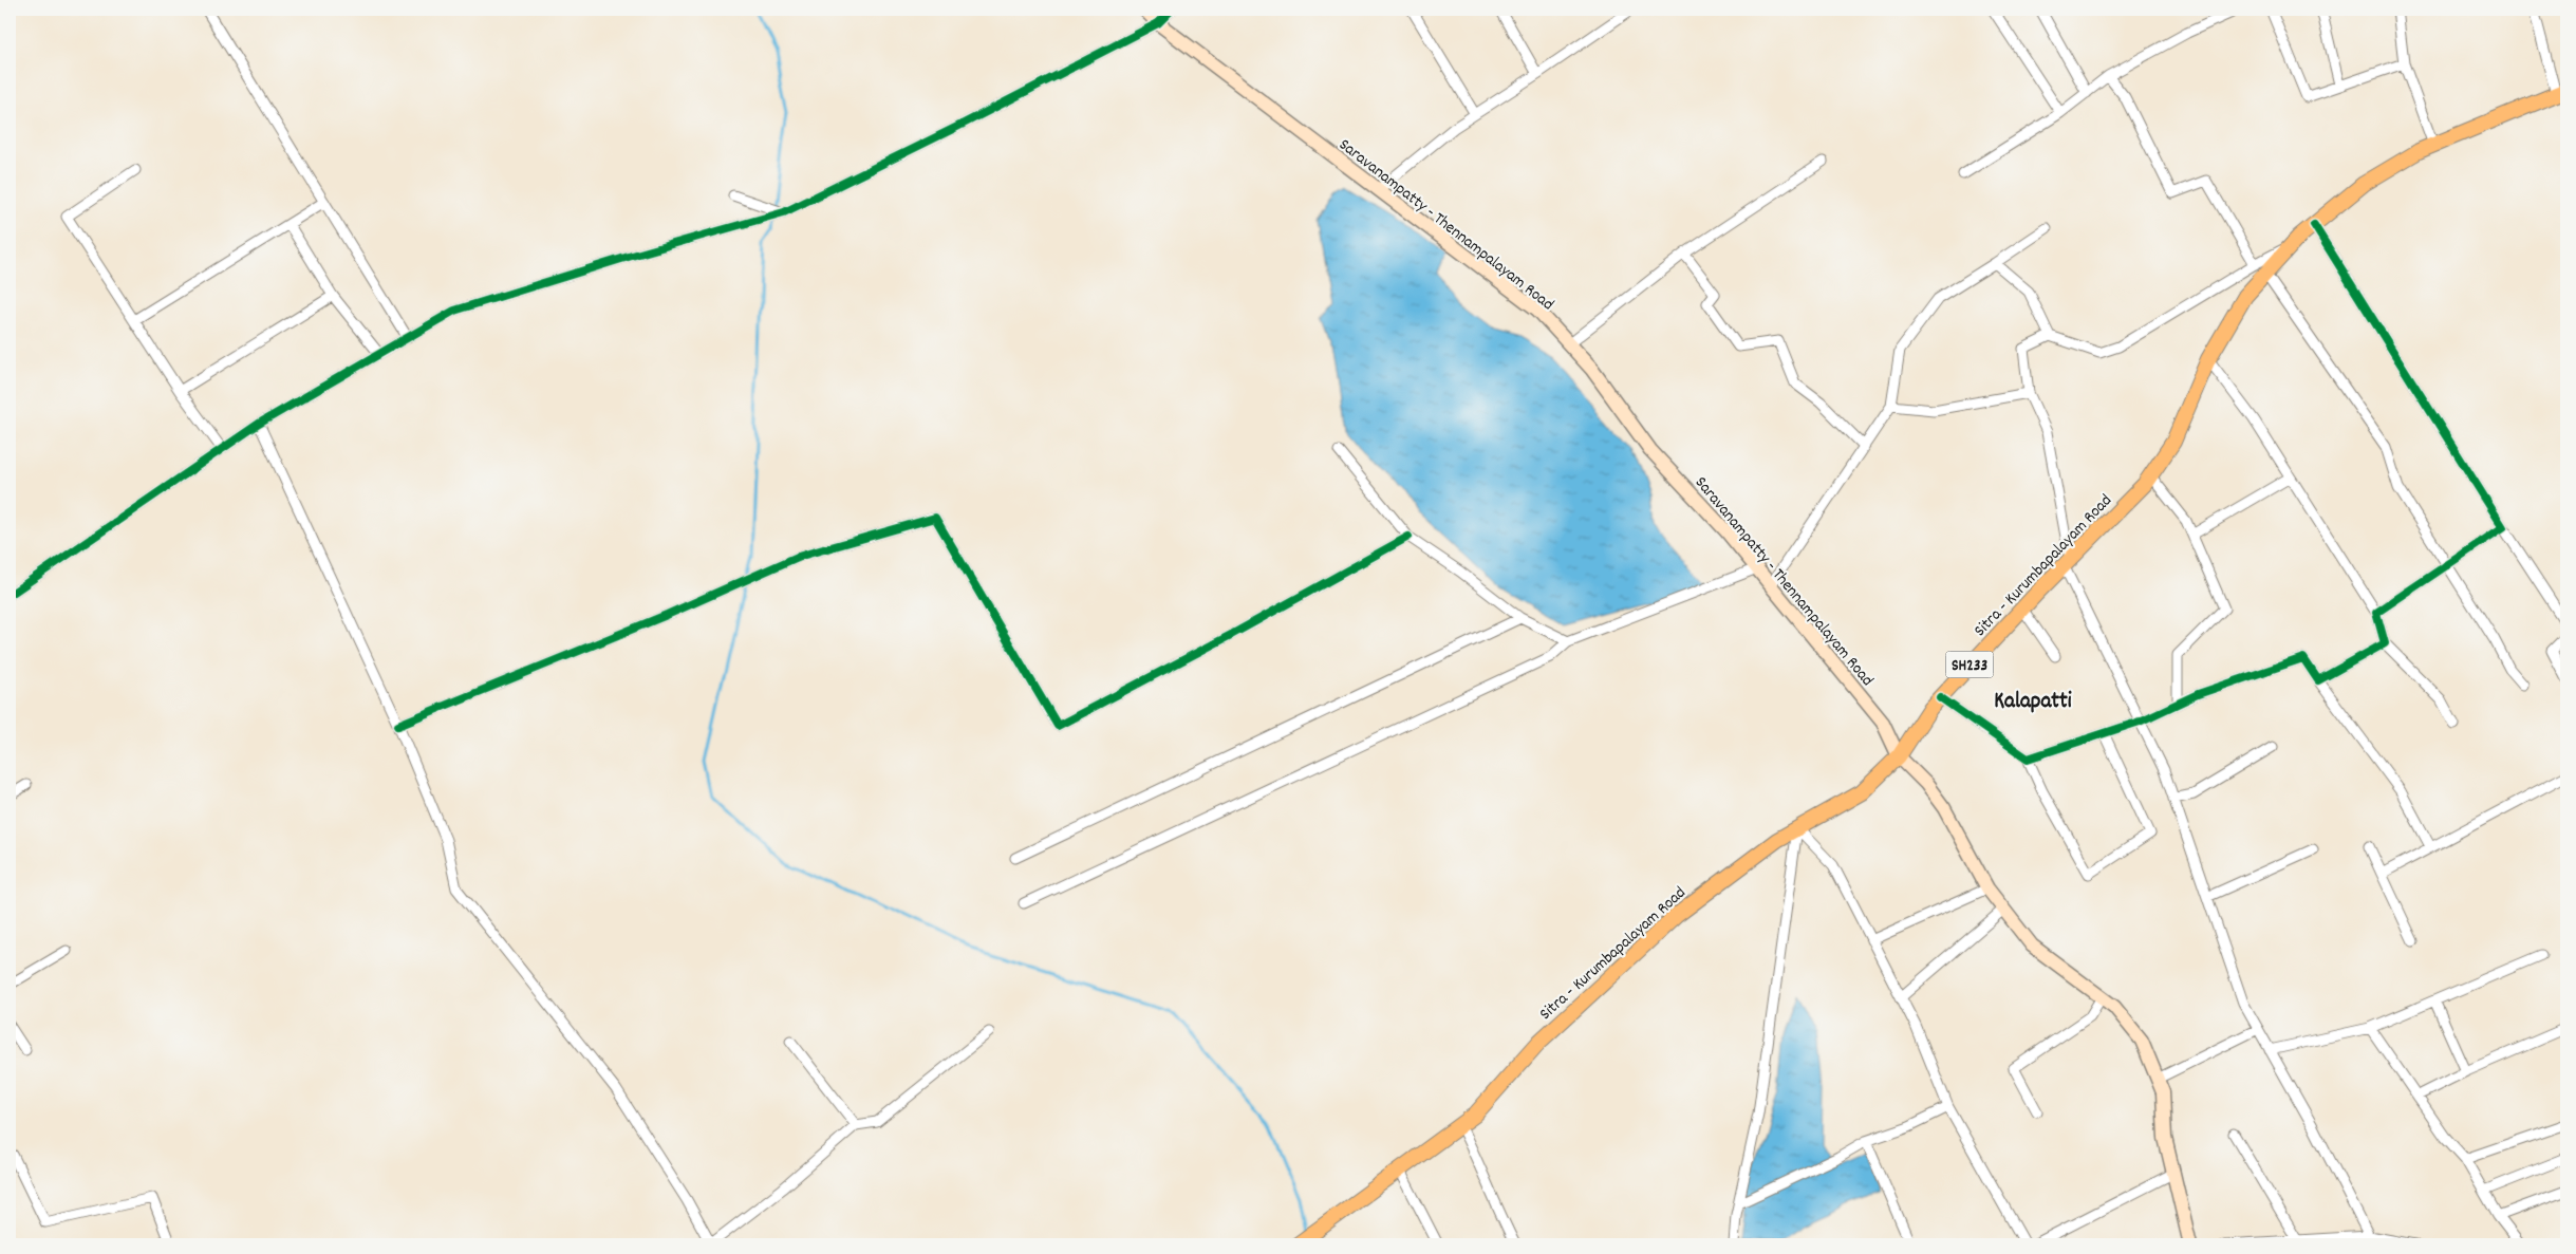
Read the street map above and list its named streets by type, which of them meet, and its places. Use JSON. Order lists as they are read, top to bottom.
{
  "streets": {
    "main road": ["Saravanampatty - Thennampalayam Road", "Sitra - Kurumbapalayam Road", "SH233"]
  },
  "crossings": [
    ["Saravanampatty - Thennampalayam Road", "Sitra - Kurumbapalayam Road"]
  ],
  "districts": ["Kalapatti"]
}
